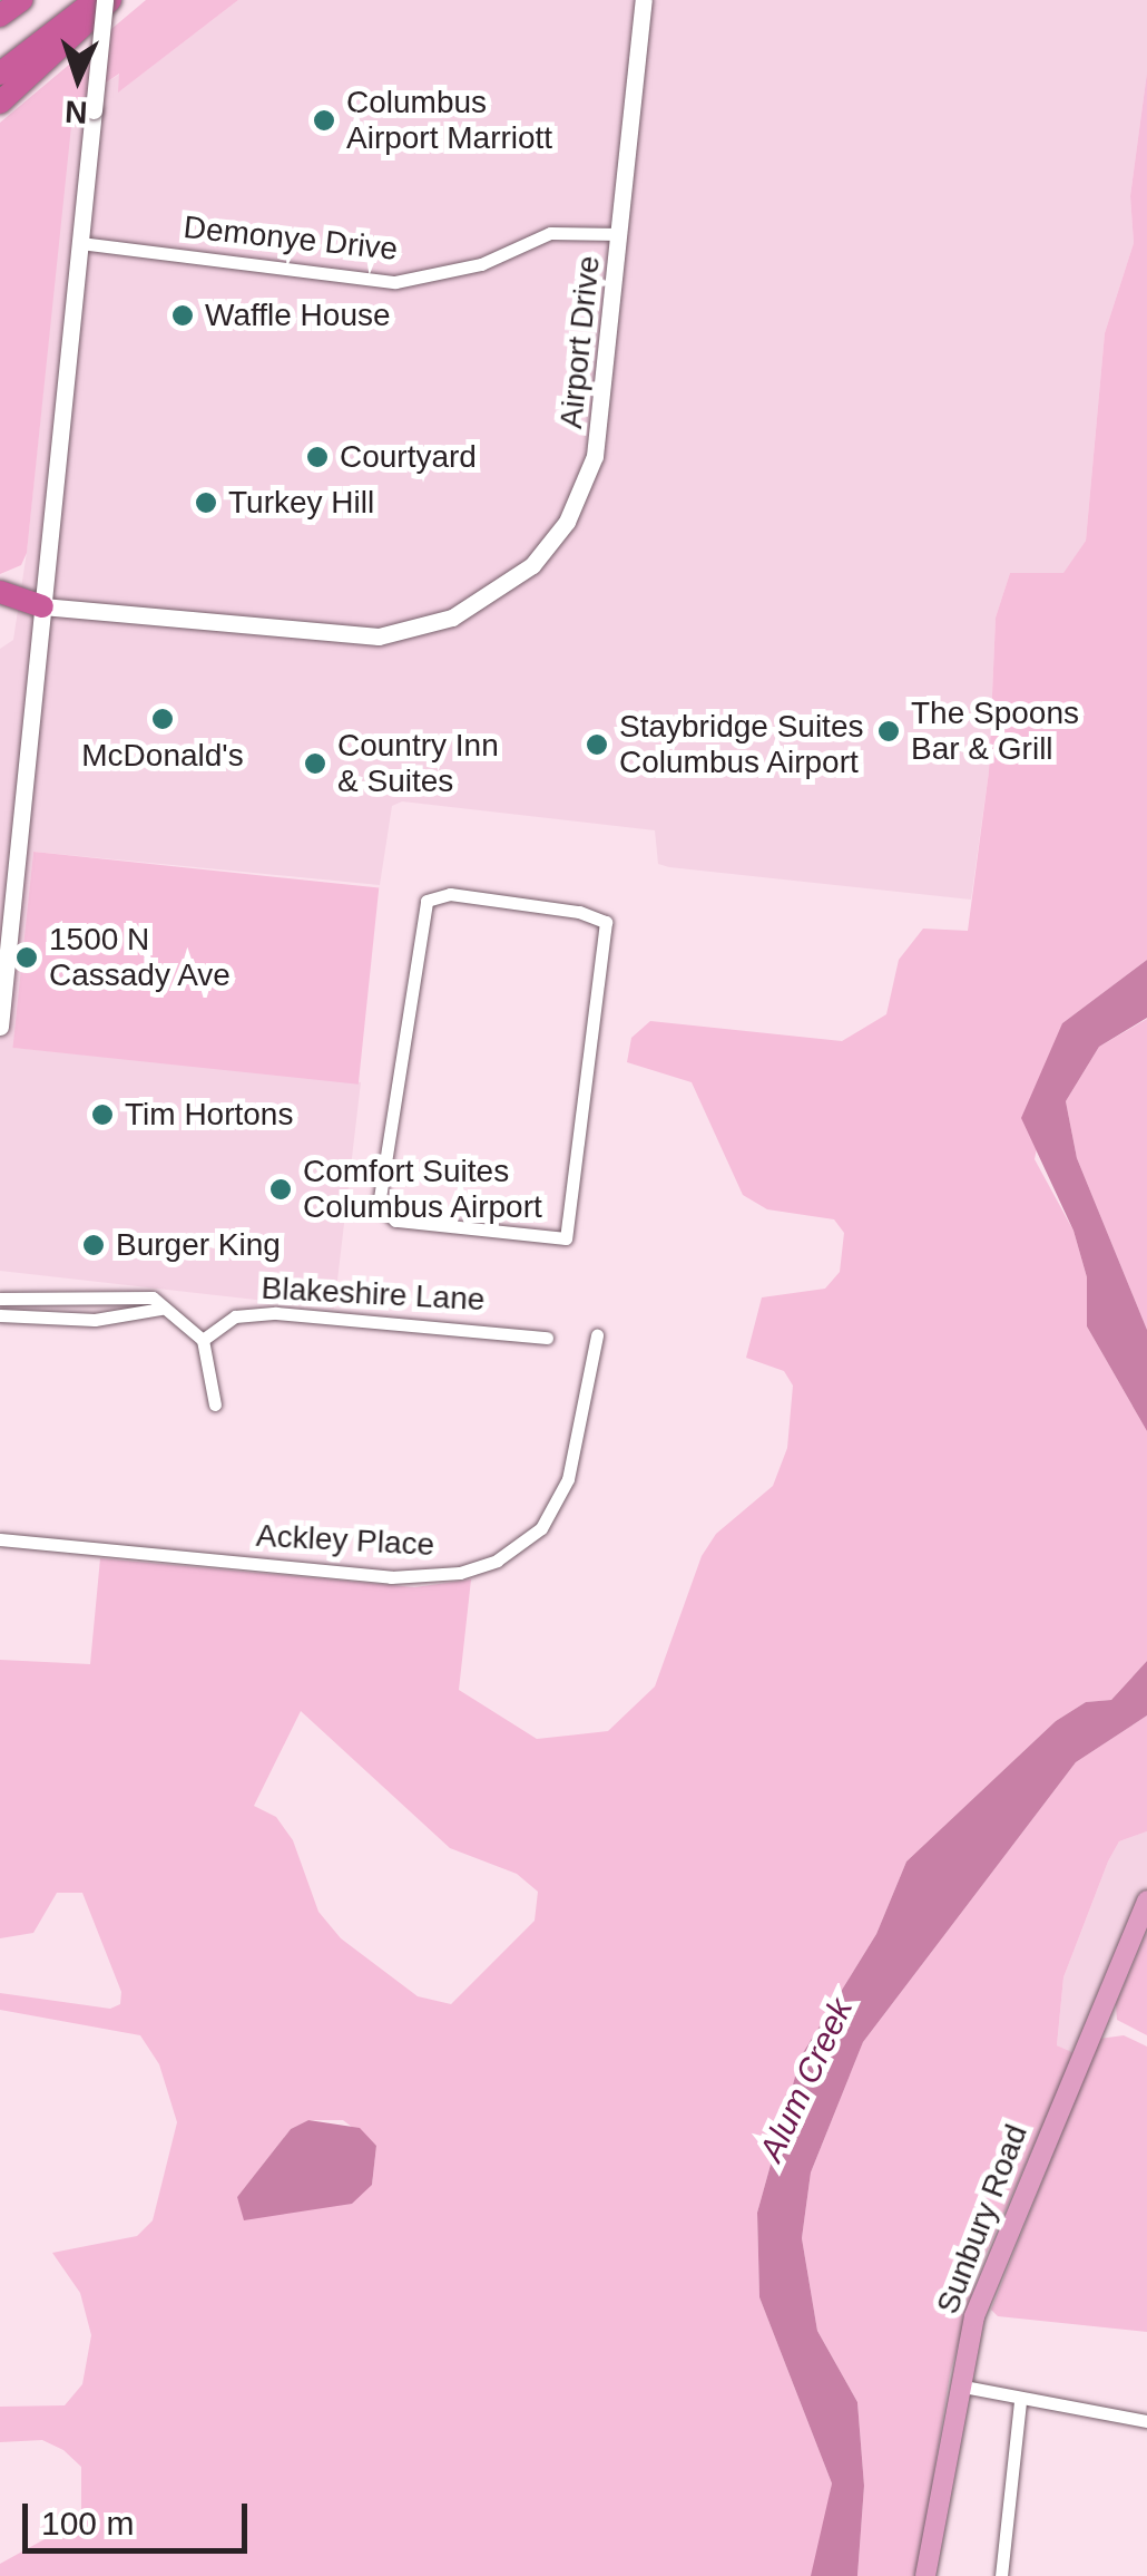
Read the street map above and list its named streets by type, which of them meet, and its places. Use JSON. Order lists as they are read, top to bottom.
{
  "streets": {
    "main road": ["Airport Drive", "Sunbury Road"],
    "street": ["Demonye Drive", "Blakeshire Lane", "Ackley Place"]
  },
  "crossings": [
    ["Demonye Drive", "Airport Drive"]
  ],
  "water": ["Alum Creek"],
  "places": [
    "Columbus Airport Marriott",
    "Waffle House",
    "Courtyard",
    "Turkey Hill",
    "McDonald's",
    "The Spoons Bar & Grill",
    "Staybridge Suites Columbus Airport",
    "Country Inn & Suites",
    "1500 N Cassady Ave",
    "Tim Hortons",
    "Comfort Suites Columbus Airport",
    "Burger King"
  ],
  "scale_bar": "100 m",
  "north": "bottom"
}
